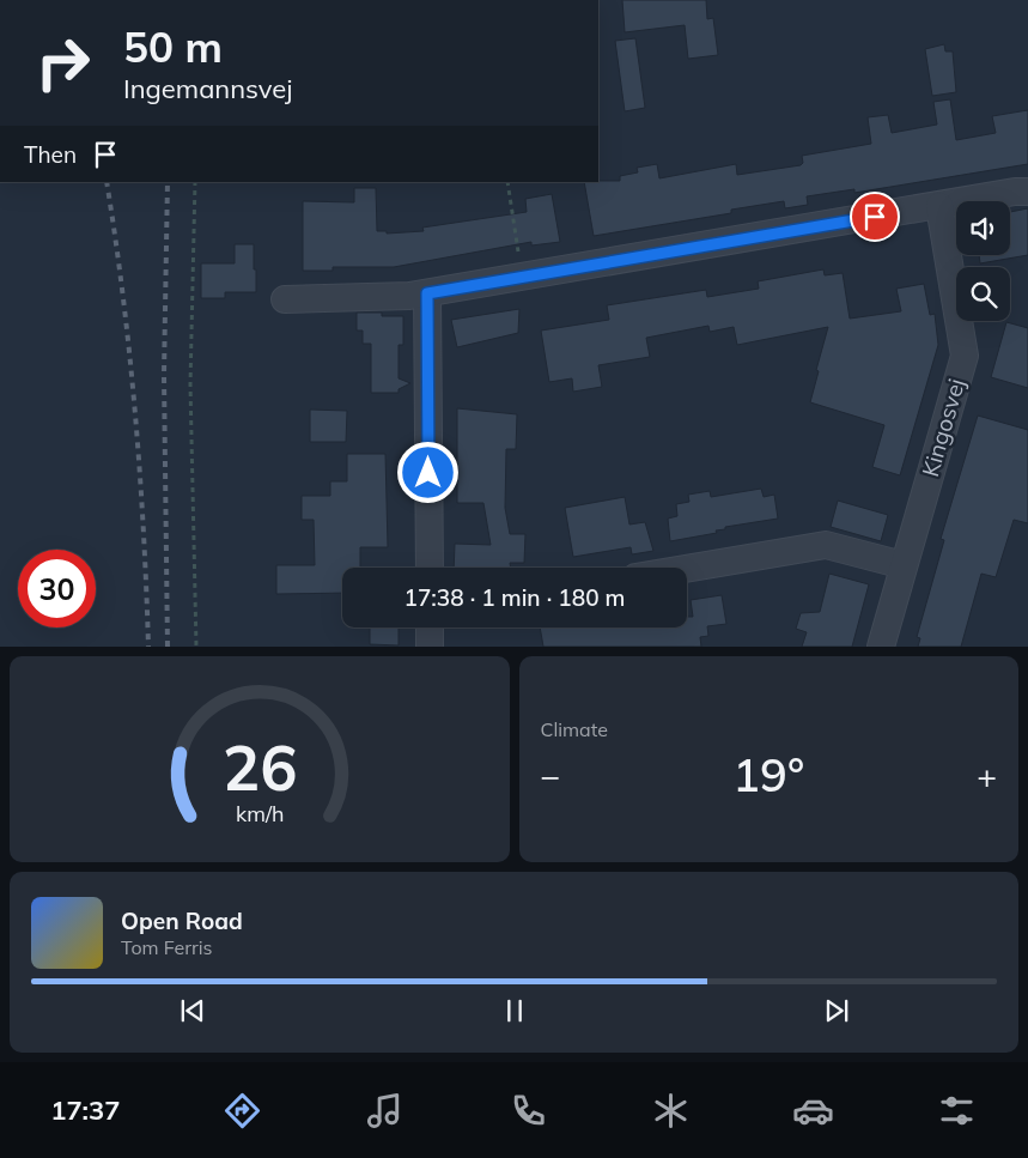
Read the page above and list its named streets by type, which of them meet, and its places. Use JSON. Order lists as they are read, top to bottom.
{
  "streets": {
    "street": ["Kingosvej"]
  },
  "page": {
    "turn": ["50 m", "Ingemannsvej"],
    "then": "Then",
    "limit": "30",
    "trip": "17:38 · 1 min · 180 m",
    "tile": "Climate",
    "heat": ["−", "19°", "+"],
    "song": ["Open Road", "Tom Ferris"],
    "tabs": "17:37",
    "gauge": ["26", "km/h"]
  }
}
